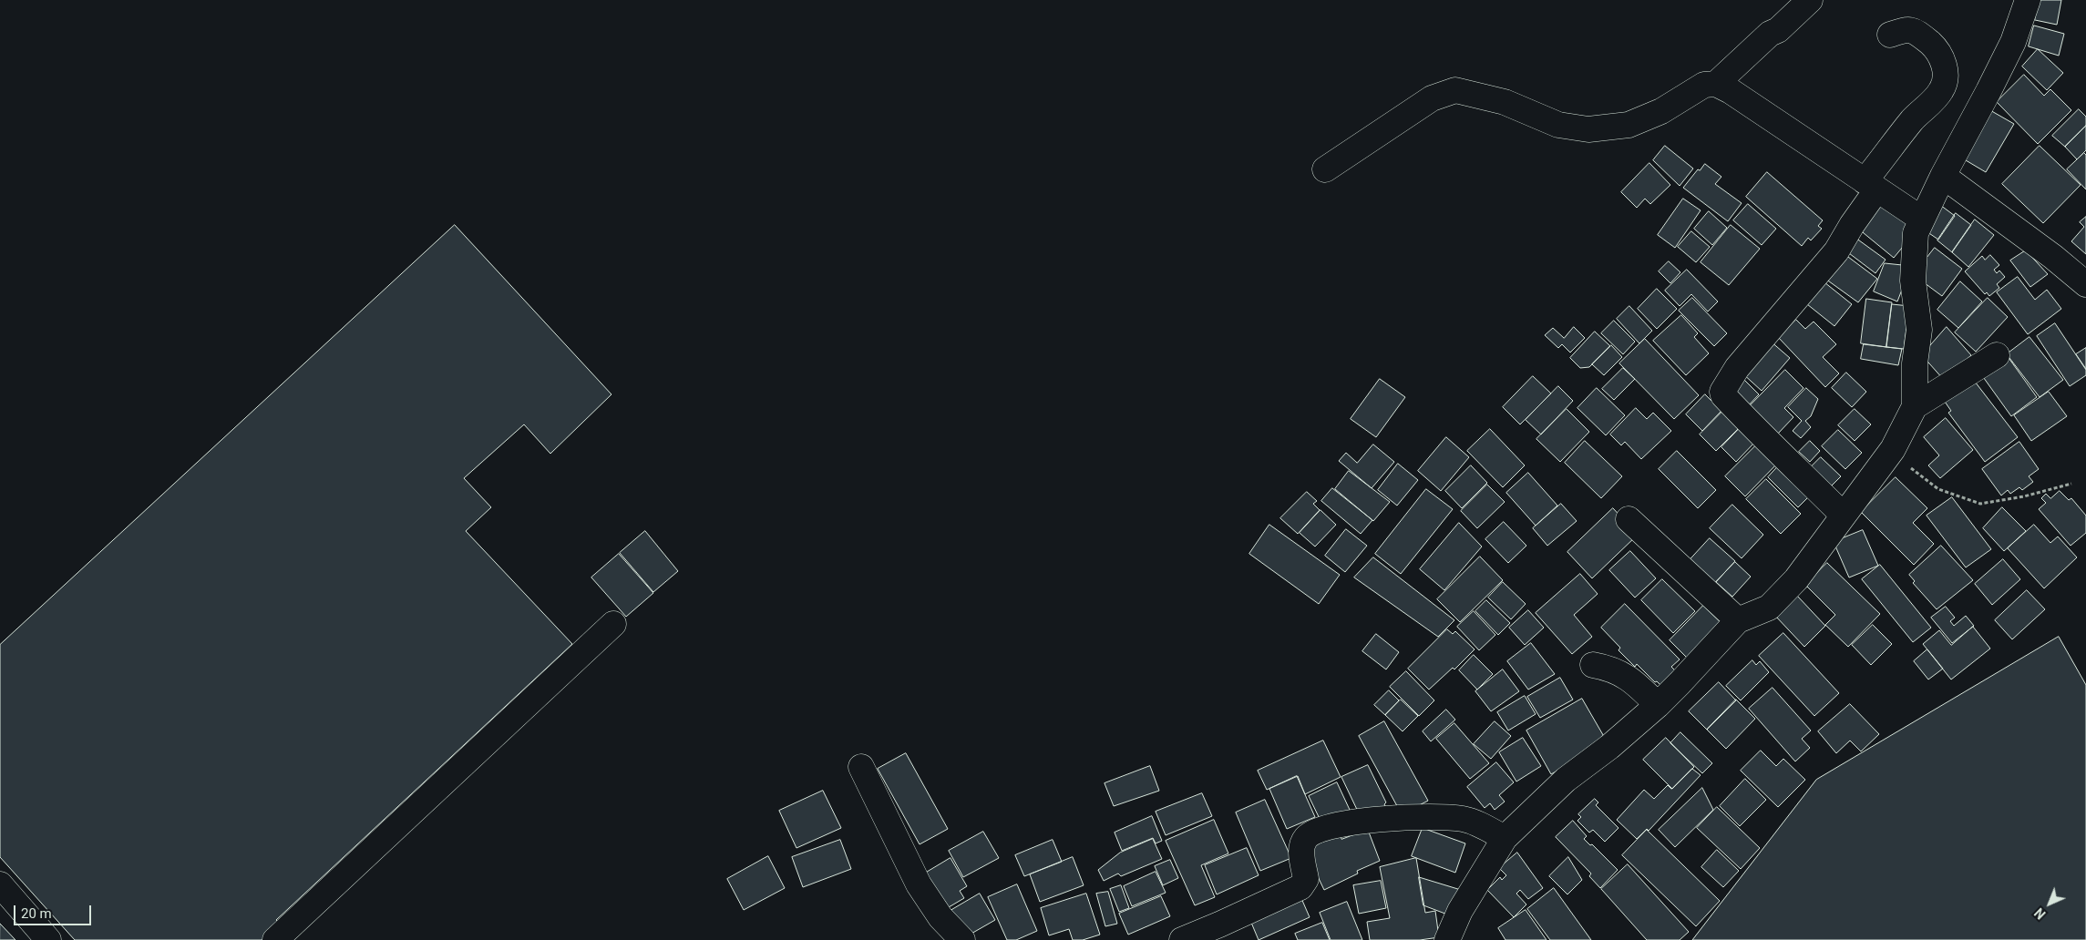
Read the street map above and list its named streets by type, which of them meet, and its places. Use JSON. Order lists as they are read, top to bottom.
{
  "scale_bar": "20 m",
  "north": "bottom left"
}
